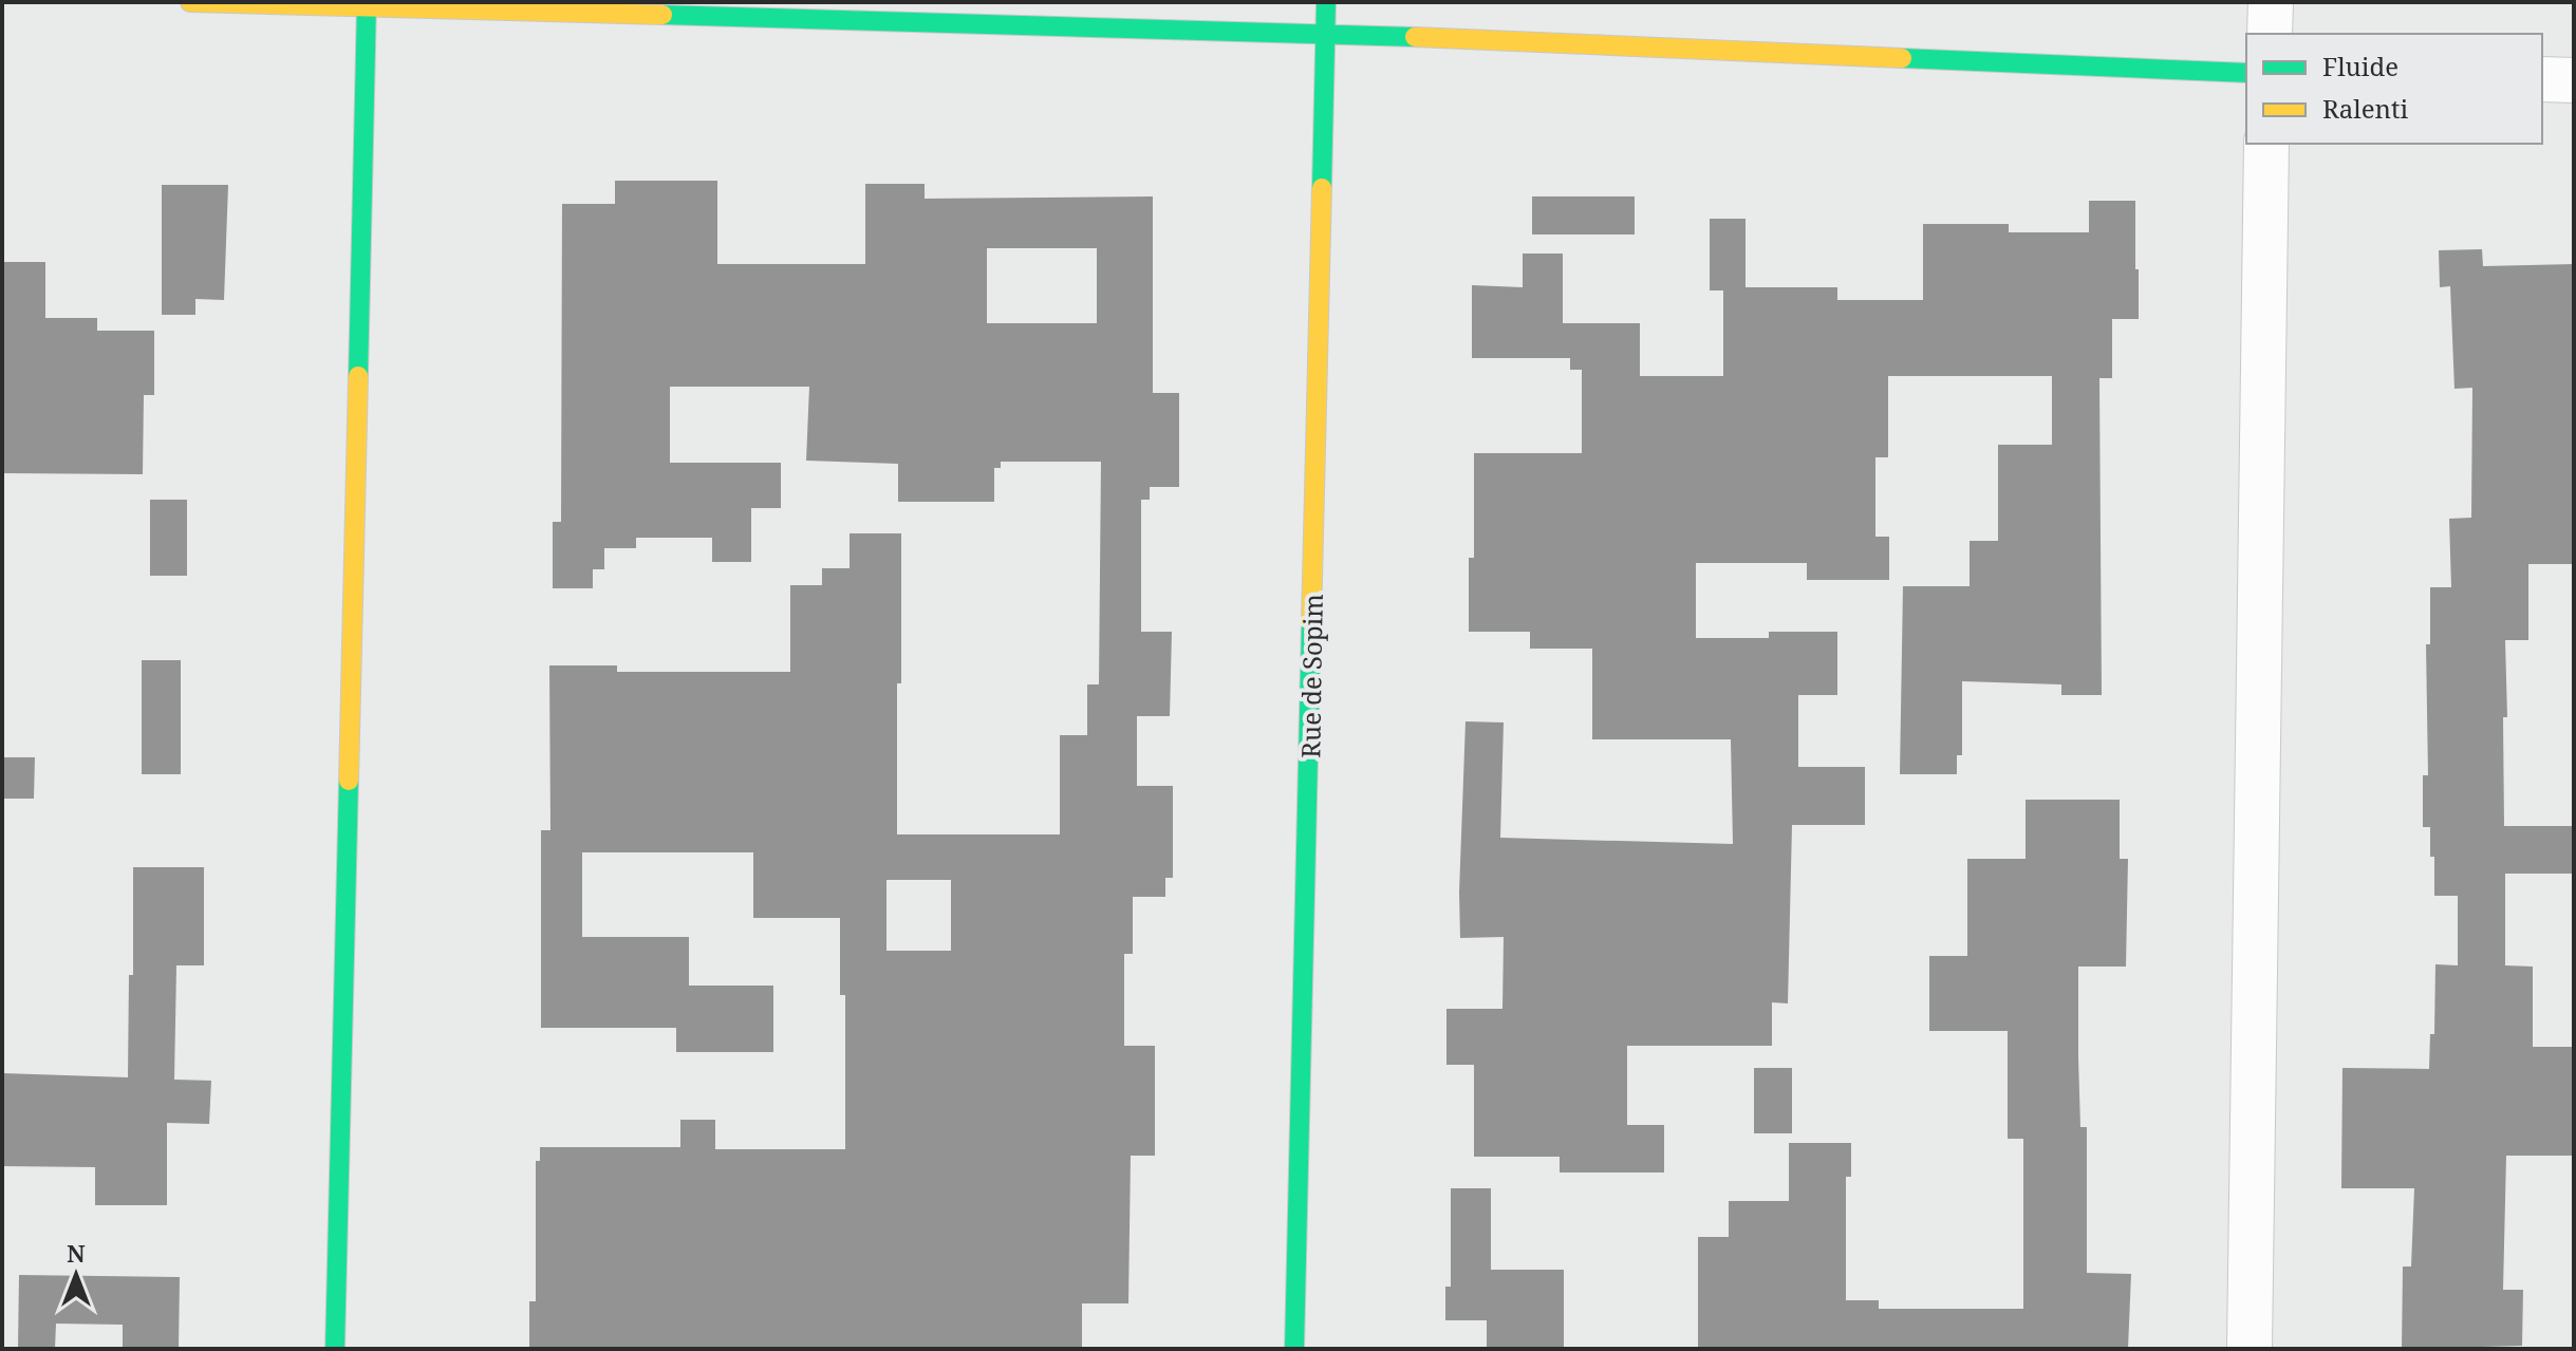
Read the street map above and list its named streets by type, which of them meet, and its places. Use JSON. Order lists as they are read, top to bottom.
{
  "streets": {
    "street": ["Rue de Sopim"]
  },
  "legend": ["Fluide", "Ralenti"],
  "north": "top"
}
